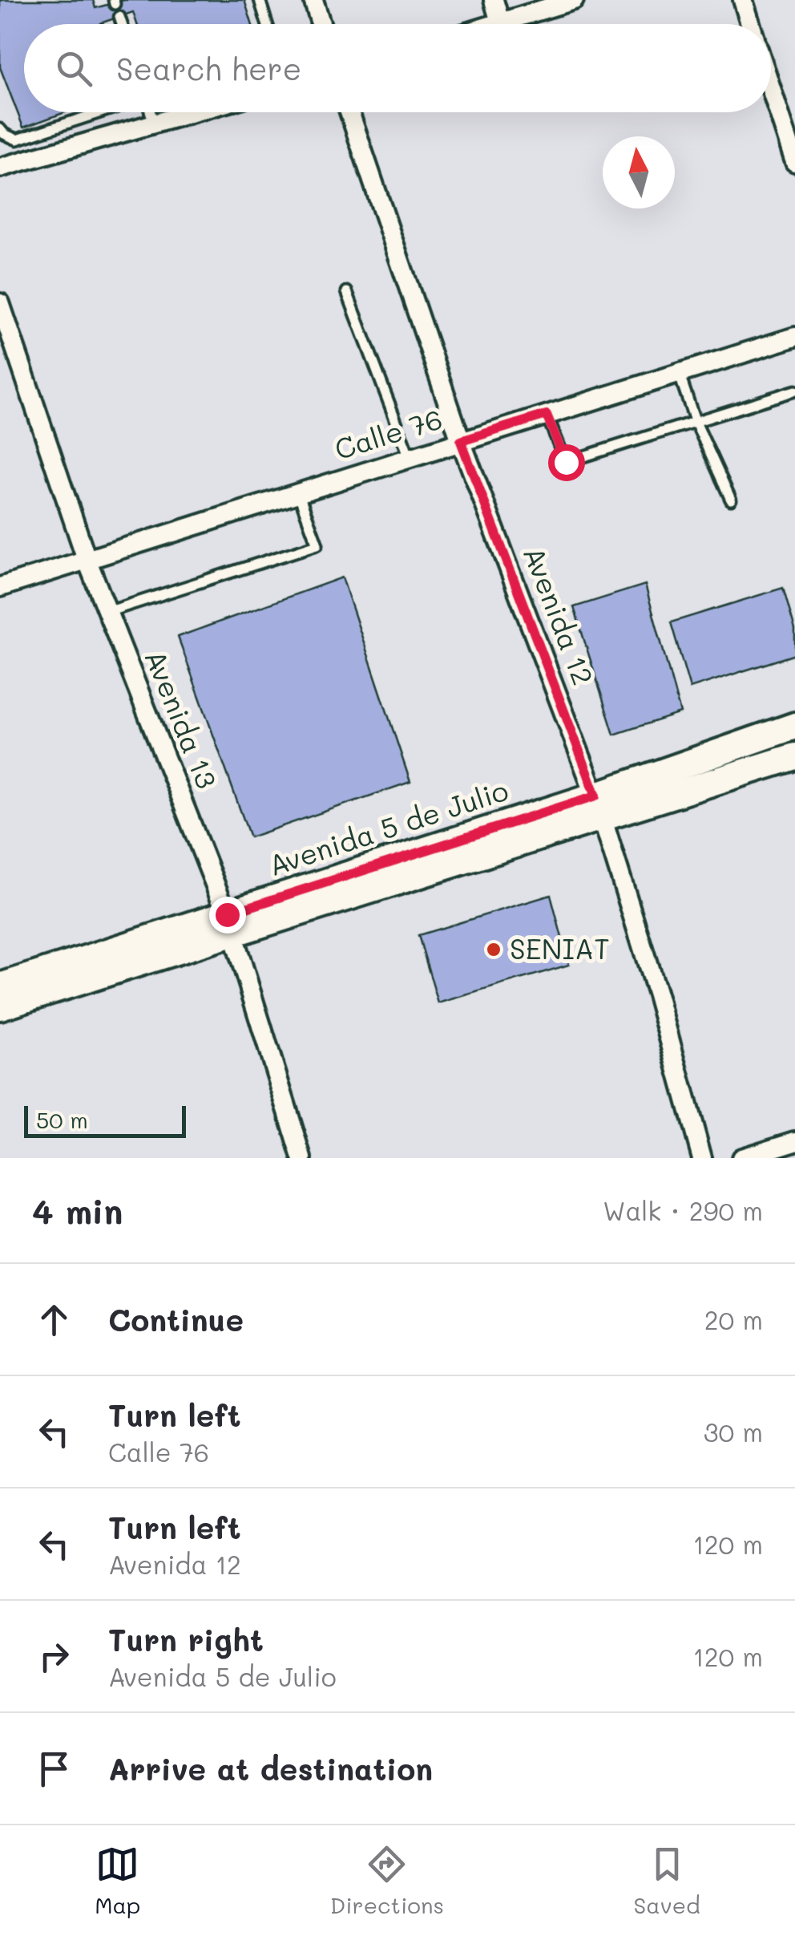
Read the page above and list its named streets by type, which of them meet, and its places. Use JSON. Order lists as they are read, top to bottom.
{
  "streets": {
    "main road": ["Avenida 5 de Julio"],
    "street": ["Calle 76", "Avenida 12", "Avenida 13"]
  },
  "crossings": [
    ["Calle 76", "Avenida 12"],
    ["Calle 76", "Avenida 13"],
    ["Avenida 12", "Avenida 5 de Julio"],
    ["Avenida 13", "Avenida 5 de Julio"]
  ],
  "places": ["SENIAT"],
  "scale_bar": "50 m",
  "north": "top",
  "page": {
    "search": "Search here",
    "scale": "50 m",
    "heading": ["4 min", "Walk · 290 m"],
    "list": [
      ["Continue", "20 m"],
      ["Turn left", "Calle 76", "30 m"],
      ["Turn left", "Avenida 12", "120 m"],
      ["Turn right", "Avenida 5 de Julio", "120 m"],
      "Arrive at destination"
    ],
    "nav": ["Map", "Directions", "Saved"]
  }
}
